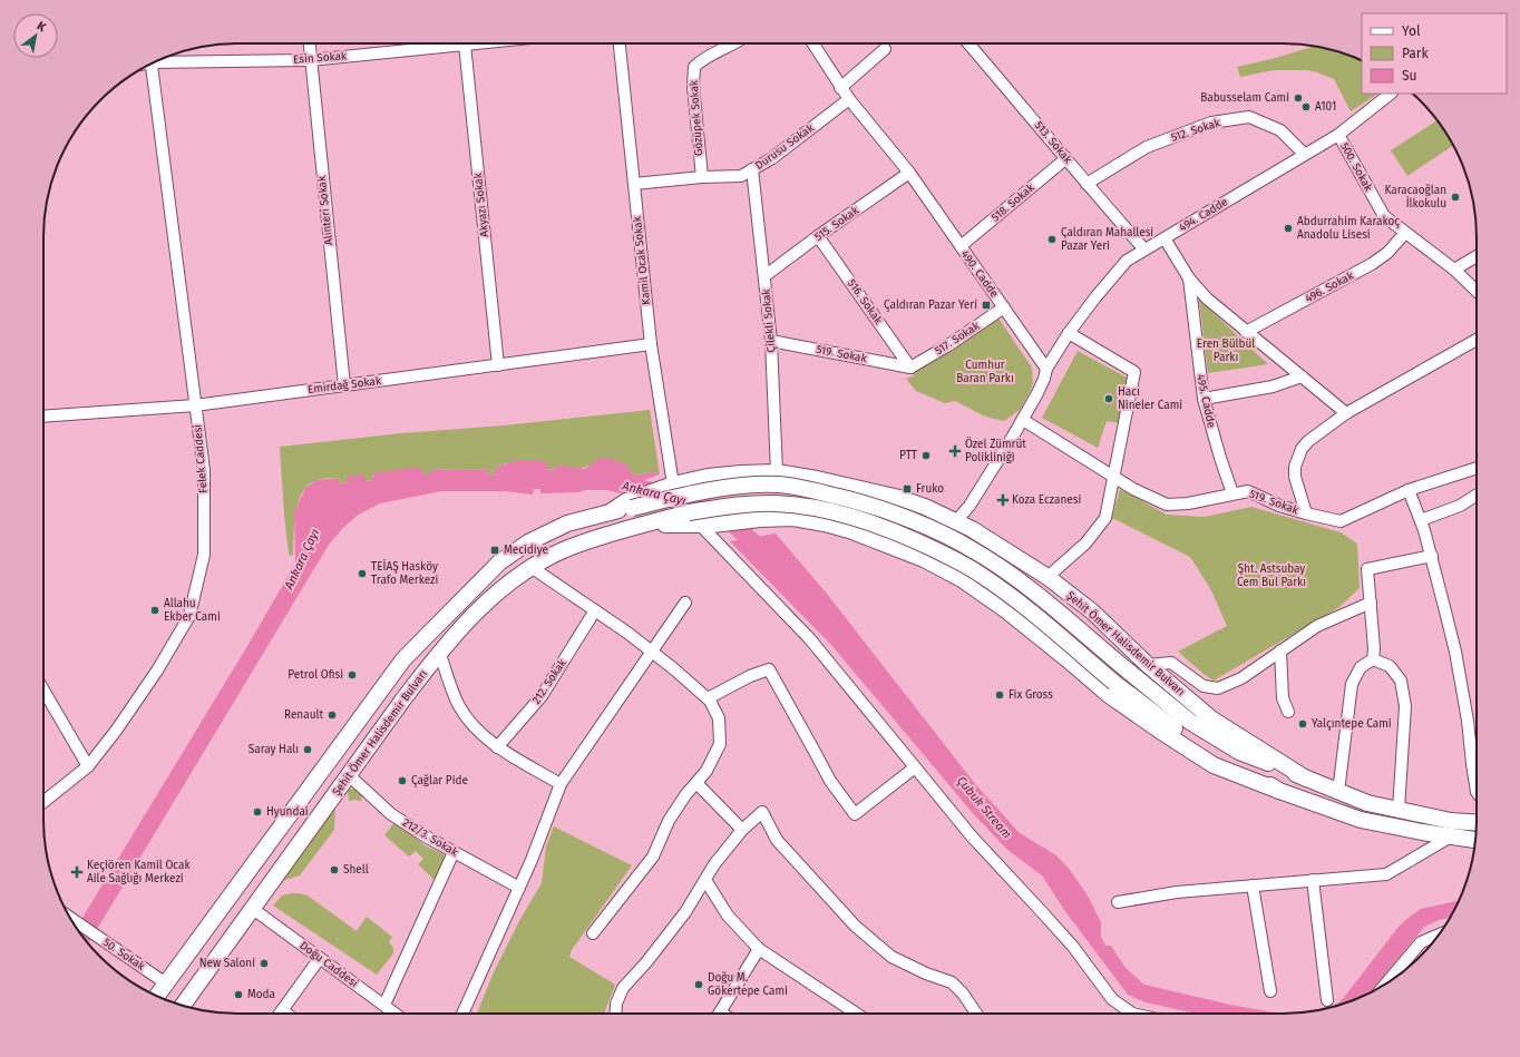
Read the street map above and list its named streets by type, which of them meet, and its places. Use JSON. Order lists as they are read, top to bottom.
{
  "streets": {
    "highway": ["Şehit Ömer Halisdemir Bulvarı"],
    "street": [
      "Esin Sokak",
      "Gözüpek Sokak",
      "512. Sokak",
      "513. Sokak",
      "Durusu Sokak",
      "500. Sokak",
      "518. Sokak",
      "Akyazı Sokak",
      "Alınteri Sokak",
      "494. Cadde",
      "515. Sokak",
      "Kamil Ocak Sokak",
      "490. Cadde",
      "496. Sokak",
      "516. Sokak",
      "Çilekli Sokak",
      "517. Sokak",
      "519. Sokak",
      "Emirdağ Sokak",
      "495. Cadde",
      "Felek Caddesi",
      "212. Sokak",
      "212/3. Sokak",
      "50. Sokak",
      "Doğu Caddesi"
    ]
  },
  "crossings": [
    ["Esin Sokak", "Akyazı Sokak"],
    ["Esin Sokak", "Alınteri Sokak"],
    ["Gözüpek Sokak", "Durusu Sokak"],
    ["512. Sokak", "513. Sokak"],
    ["512. Sokak", "494. Cadde"],
    ["513. Sokak", "518. Sokak"],
    ["513. Sokak", "494. Cadde"],
    ["Durusu Sokak", "Kamil Ocak Sokak"],
    ["Durusu Sokak", "490. Cadde"],
    ["Durusu Sokak", "Çilekli Sokak"],
    ["500. Sokak", "494. Cadde"],
    ["500. Sokak", "496. Sokak"],
    ["518. Sokak", "490. Cadde"],
    ["Akyazı Sokak", "Emirdağ Sokak"],
    ["Alınteri Sokak", "Emirdağ Sokak"],
    ["494. Cadde", "490. Cadde"],
    ["515. Sokak", "490. Cadde"],
    ["515. Sokak", "516. Sokak"],
    ["515. Sokak", "Çilekli Sokak"],
    ["Kamil Ocak Sokak", "Emirdağ Sokak"],
    ["Kamil Ocak Sokak", "Şehit Ömer Halisdemir Bulvarı"],
    ["490. Cadde", "517. Sokak"],
    ["516. Sokak", "517. Sokak"],
    ["516. Sokak", "519. Sokak"],
    ["Çilekli Sokak", "519. Sokak"],
    ["Çilekli Sokak", "Şehit Ömer Halisdemir Bulvarı"],
    ["517. Sokak", "519. Sokak"],
    ["519. Sokak", "495. Cadde"],
    ["Emirdağ Sokak", "Felek Caddesi"],
    ["Şehit Ömer Halisdemir Bulvarı", "212/3. Sokak"],
    ["Şehit Ömer Halisdemir Bulvarı", "50. Sokak"],
    ["Şehit Ömer Halisdemir Bulvarı", "Doğu Caddesi"]
  ],
  "water": ["Ankara Çayı", "Çubuk Stream"],
  "parks": ["Eren Bülbül Parkı", "Cumhur Baran Parkı", "Şht. Astsubay Cem Bul Parkı"],
  "places": {
    "other": [
      "Babusselam Cami",
      "A101",
      "Karacaoğlan İlkokulu",
      "Abdurrahim Karakoç Anadolu Lisesi",
      "Çaldıran Mahallesi Pazar Yeri",
      "Hacı Nineler Cami",
      "PTT",
      "TEİAŞ Hasköy Trafo Merkezi",
      "Allahu Ekber Cami",
      "Petrol Ofisi",
      "Fix Gross",
      "Renault",
      "Yalçıntepe Cami",
      "Saray Halı",
      "Çağlar Pide",
      "Hyundai",
      "Shell",
      "New Saloni",
      "Doğu M. Gökertepe Cami",
      "Moda"
    ],
    "transit": ["Çaldıran Pazar Yeri", "Fruko", "Mecidiye"],
    "health": ["Özel Zümrüt Polikliniği", "Koza Eczanesi", "Keçiören Kamil Ocak Aile Sağlığı Merkezi"]
  },
  "legend": ["Yol", "Park", "Su"],
  "north": "top right"
}
